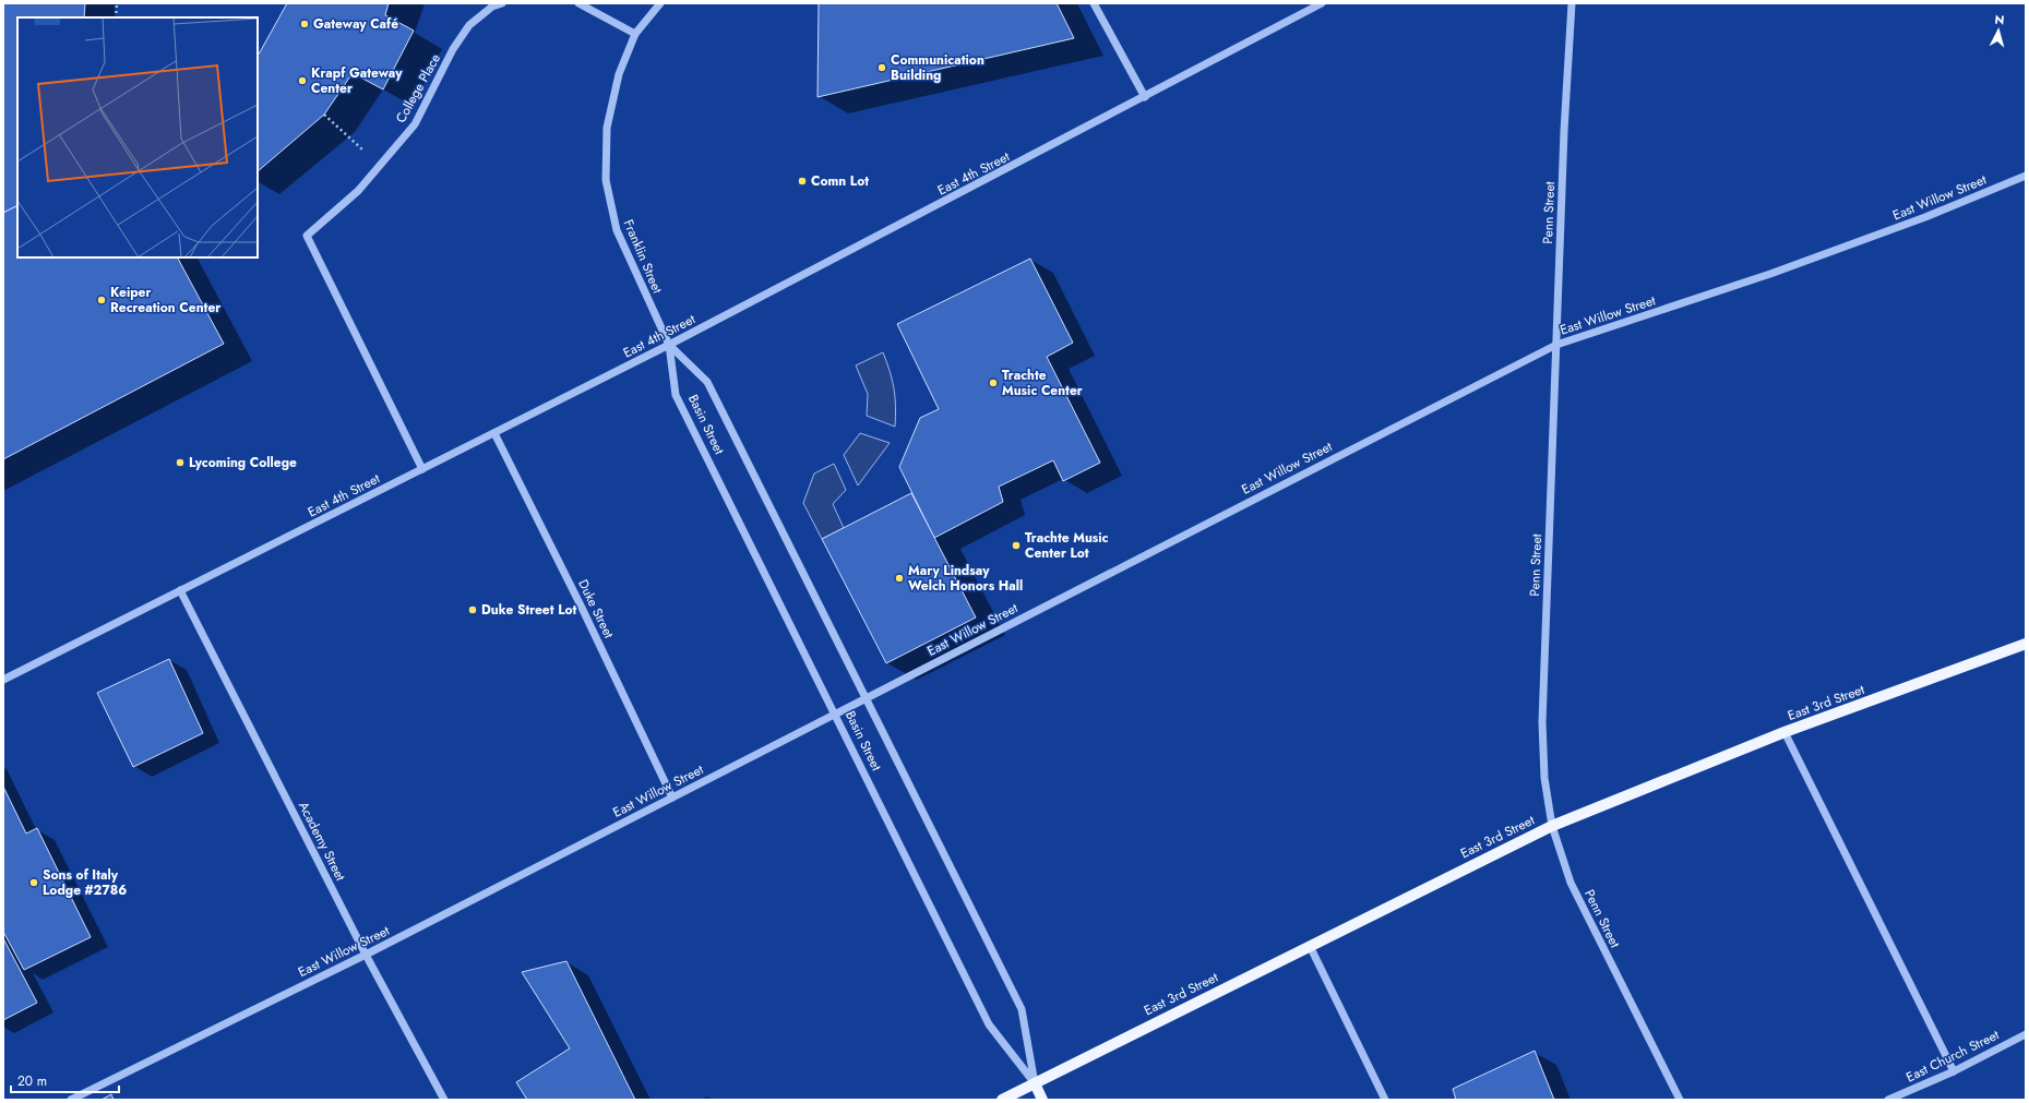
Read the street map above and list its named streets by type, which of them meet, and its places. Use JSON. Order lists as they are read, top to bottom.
{
  "streets": {
    "main road": ["Basin Street", "East 3rd Street"],
    "street": [
      "College Place",
      "East 4th Street",
      "East Willow Street",
      "Penn Street",
      "Franklin Street",
      "Duke Street",
      "Academy Street",
      "East Church Street"
    ]
  },
  "crossings": [
    ["College Place", "East 4th Street"],
    ["East 4th Street", "Franklin Street"],
    ["East 4th Street", "Basin Street"],
    ["East 4th Street", "Duke Street"],
    ["East 4th Street", "Academy Street"],
    ["East Willow Street", "Penn Street"],
    ["East Willow Street", "Basin Street"],
    ["East Willow Street", "Duke Street"],
    ["East Willow Street", "Academy Street"],
    ["Penn Street", "East 3rd Street"],
    ["Franklin Street", "Basin Street"],
    ["Basin Street", "East 3rd Street"]
  ],
  "places": [
    "Gateway Café",
    "Communication Building",
    "Krapf Gateway Center",
    "Comn Lot",
    "Keiper Recreation Center",
    "Trachte Music Center",
    "Lycoming College",
    "Trachte Music Center Lot",
    "Mary Lindsay Welch Honors Hall",
    "Duke Street Lot",
    "Sons of Italy Lodge #2786"
  ],
  "scale_bar": "20 m",
  "north": "top"
}
